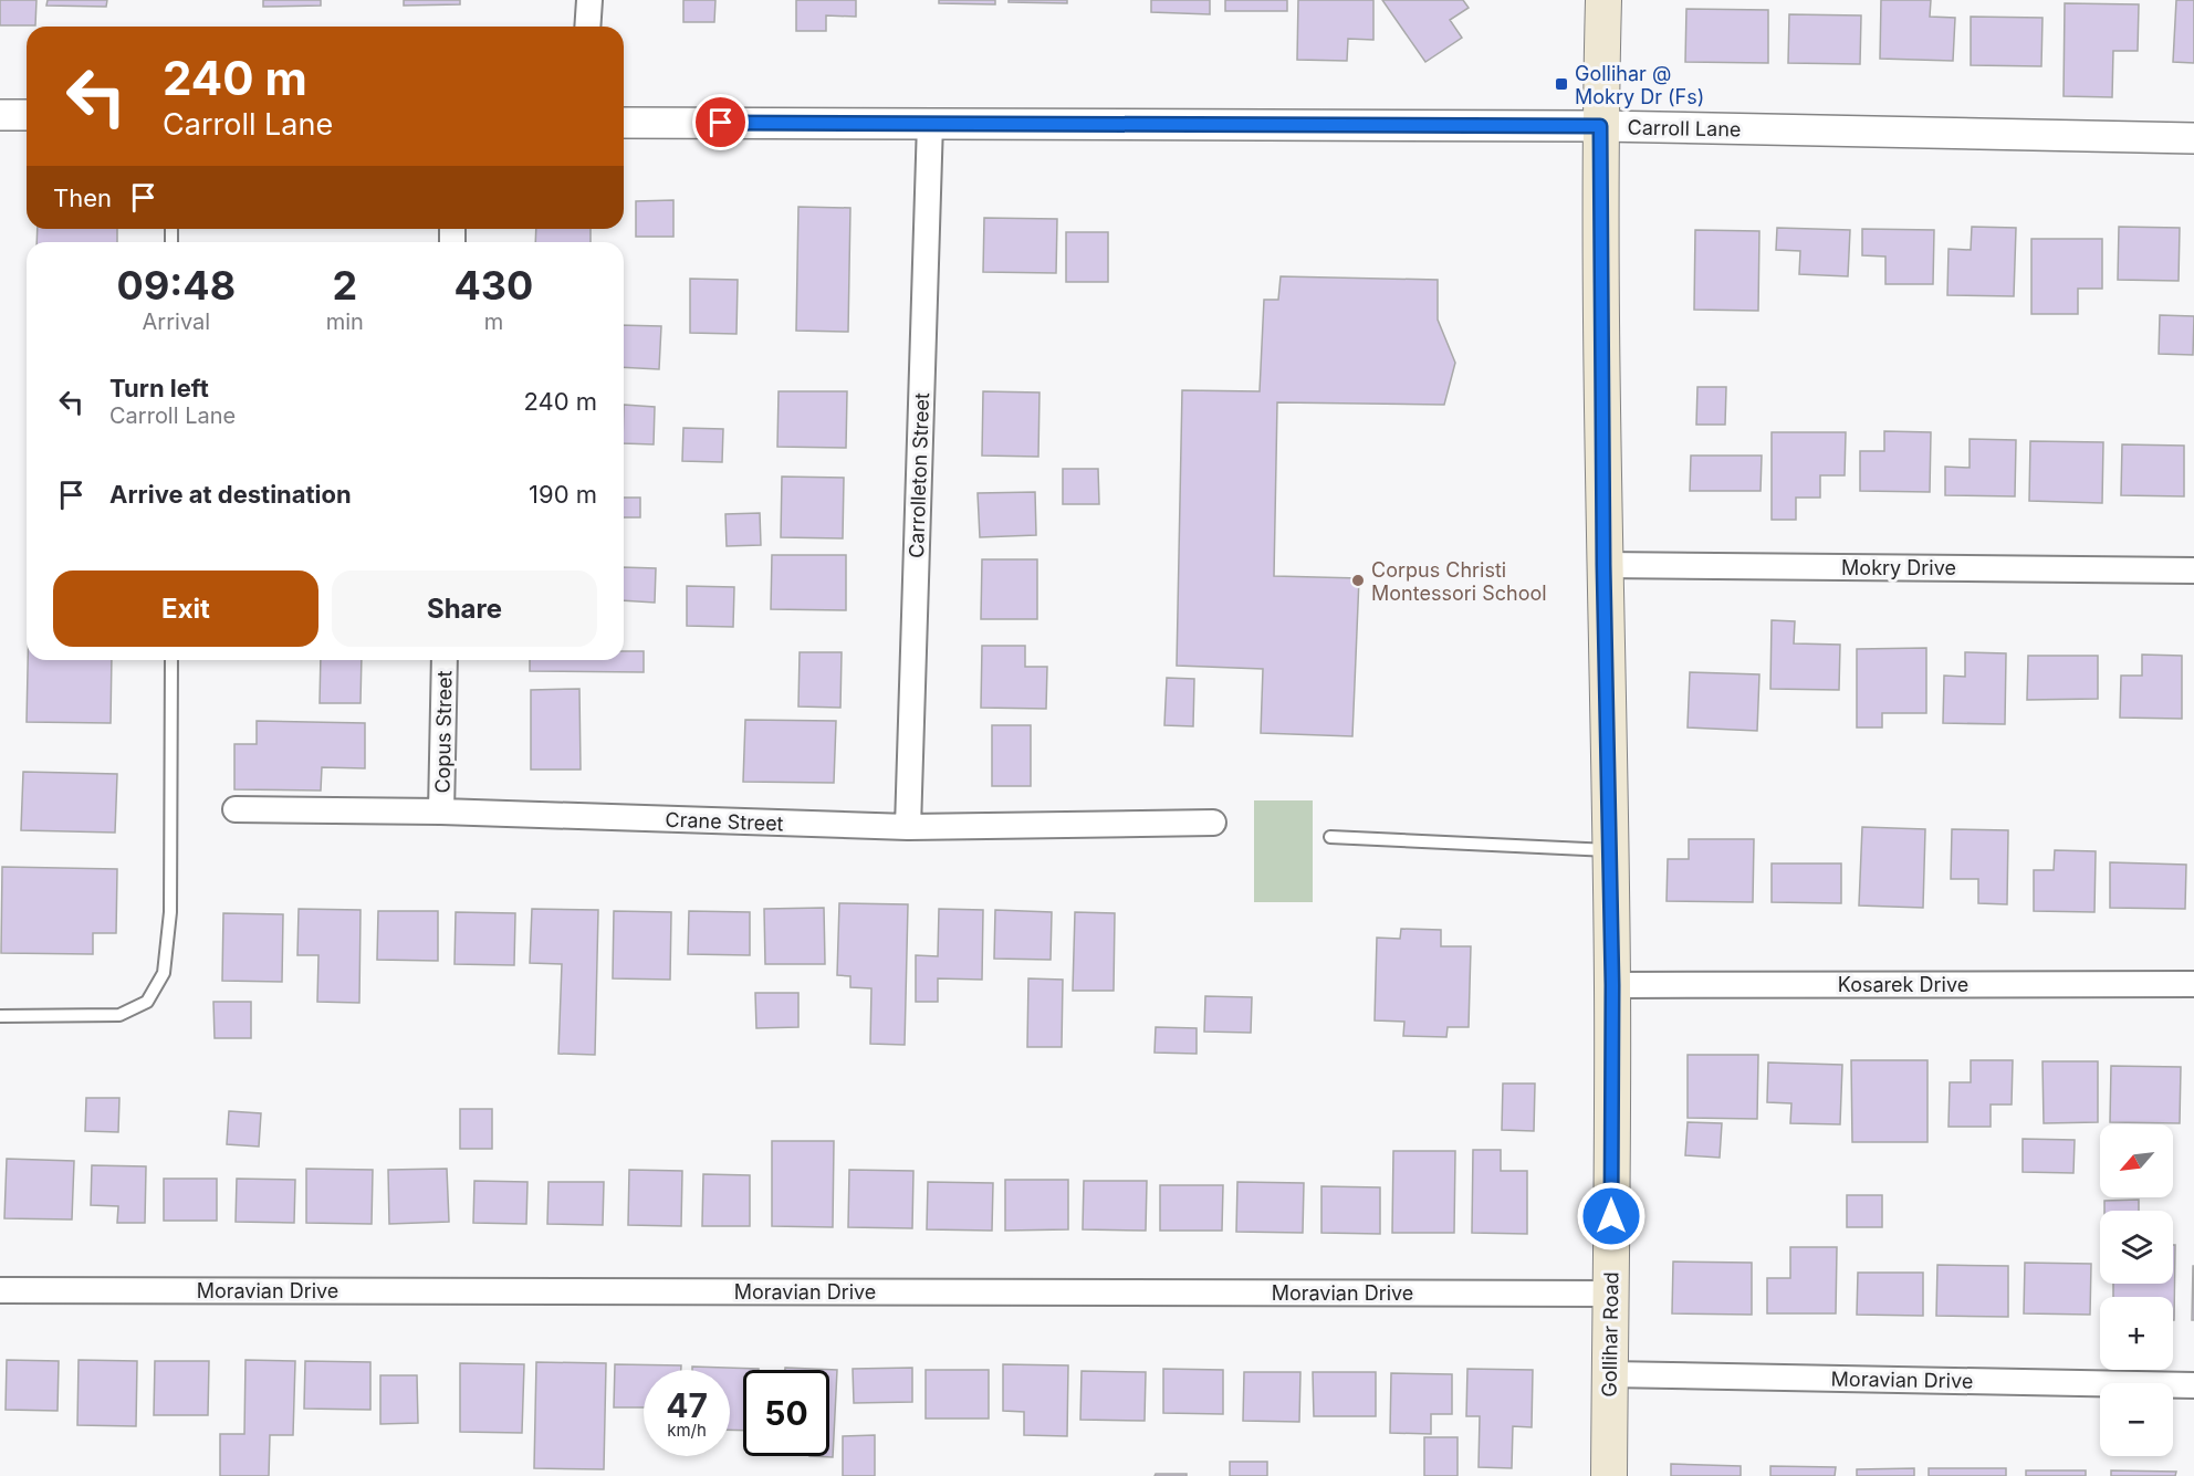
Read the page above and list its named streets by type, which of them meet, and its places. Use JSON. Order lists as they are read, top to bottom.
{
  "streets": {
    "main road": ["Gollihar Road"],
    "street": [
      "Carroll Lane",
      "Carrolleton Street",
      "Mokry Drive",
      "Copus Street",
      "Crane Street",
      "Kosarek Drive",
      "Moravian Drive"
    ]
  },
  "crossings": [
    ["Carroll Lane", "Carrolleton Street"],
    ["Carroll Lane", "Gollihar Road"],
    ["Carrolleton Street", "Crane Street"],
    ["Mokry Drive", "Gollihar Road"],
    ["Copus Street", "Crane Street"],
    ["Kosarek Drive", "Gollihar Road"],
    ["Moravian Drive", "Gollihar Road"]
  ],
  "places": {
    "transit": ["Gollihar @ Mokry Dr (Fs)"],
    "other": ["Corpus Christi Montessori School"]
  },
  "north": "bottom left",
  "page": {
    "turn": ["240 m", "Carroll Lane"],
    "then": "Then",
    "eta": [
      "09:48",
      "Arrival",
      "2",
      "min",
      "430",
      "m"
    ],
    "list": [
      {
        "name": "Turn left",
        "note": "Carroll Lane",
        "value": "240 m"
      },
      {
        "name": "Arrive at destination",
        "value": "190 m"
      }
    ],
    "buttons": ["Exit", "Share"],
    "map_buttons": ["+", "−"],
    "speed": "47 km/h",
    "limit": "50"
  }
}
